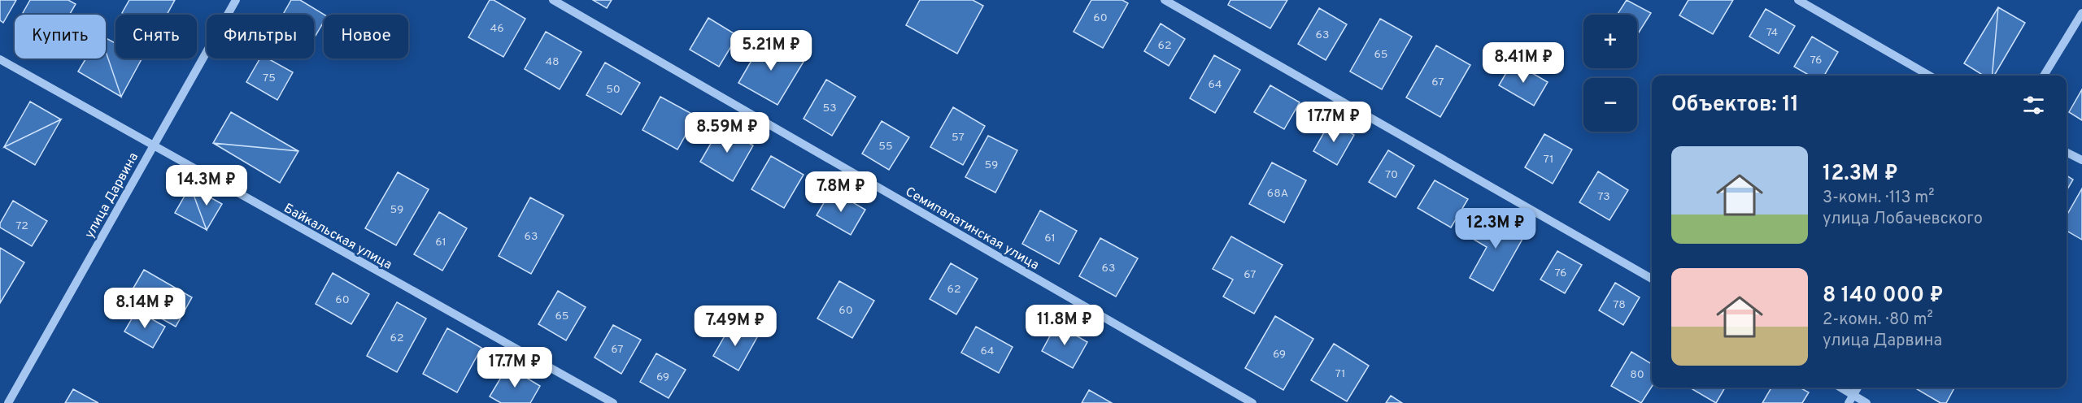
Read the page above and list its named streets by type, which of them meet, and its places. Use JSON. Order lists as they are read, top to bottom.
{
  "streets": {
    "street": ["улица Дарвина", "Семипалатинская улица", "Байкальская улица"]
  },
  "crossings": [
    ["улица Дарвина", "Байкальская улица"]
  ],
  "house_numbers": [
    "60",
    "46",
    "74",
    "63",
    "62",
    "65",
    "76",
    "48",
    "75",
    "67",
    "64",
    "50",
    "53",
    "57",
    "55",
    "71",
    "59",
    "70",
    "68А",
    "73",
    "59",
    "72",
    "63",
    "61",
    "61",
    "63",
    "76",
    "67",
    "62",
    "60",
    "78",
    "60",
    "65",
    "62",
    "67",
    "64",
    "69",
    "71",
    "80",
    "69"
  ],
  "page": {
    "map_buttons": ["+", "−"],
    "chip": [
      "Купить",
      "Снять",
      "Фильтры",
      "Новое"
    ],
    "price": [
      "5.21M ₽",
      "8.41M ₽",
      "17.7M ₽",
      "8.59M ₽",
      "14.3M ₽",
      "7.8M ₽",
      "12.3M ₽",
      "8.14M ₽",
      "11.8M ₽",
      "7.49M ₽",
      "17.7M ₽"
    ],
    "heading": "Объектов: 11",
    "list": [
      {
        "name": "12.3M ₽",
        "note": "3-комн. · 113 m² · улица Лобачевского"
      },
      {
        "name": "8 140 000 ₽",
        "note": "2-комн. · 80 m² · улица Дарвина"
      }
    ]
  }
}
